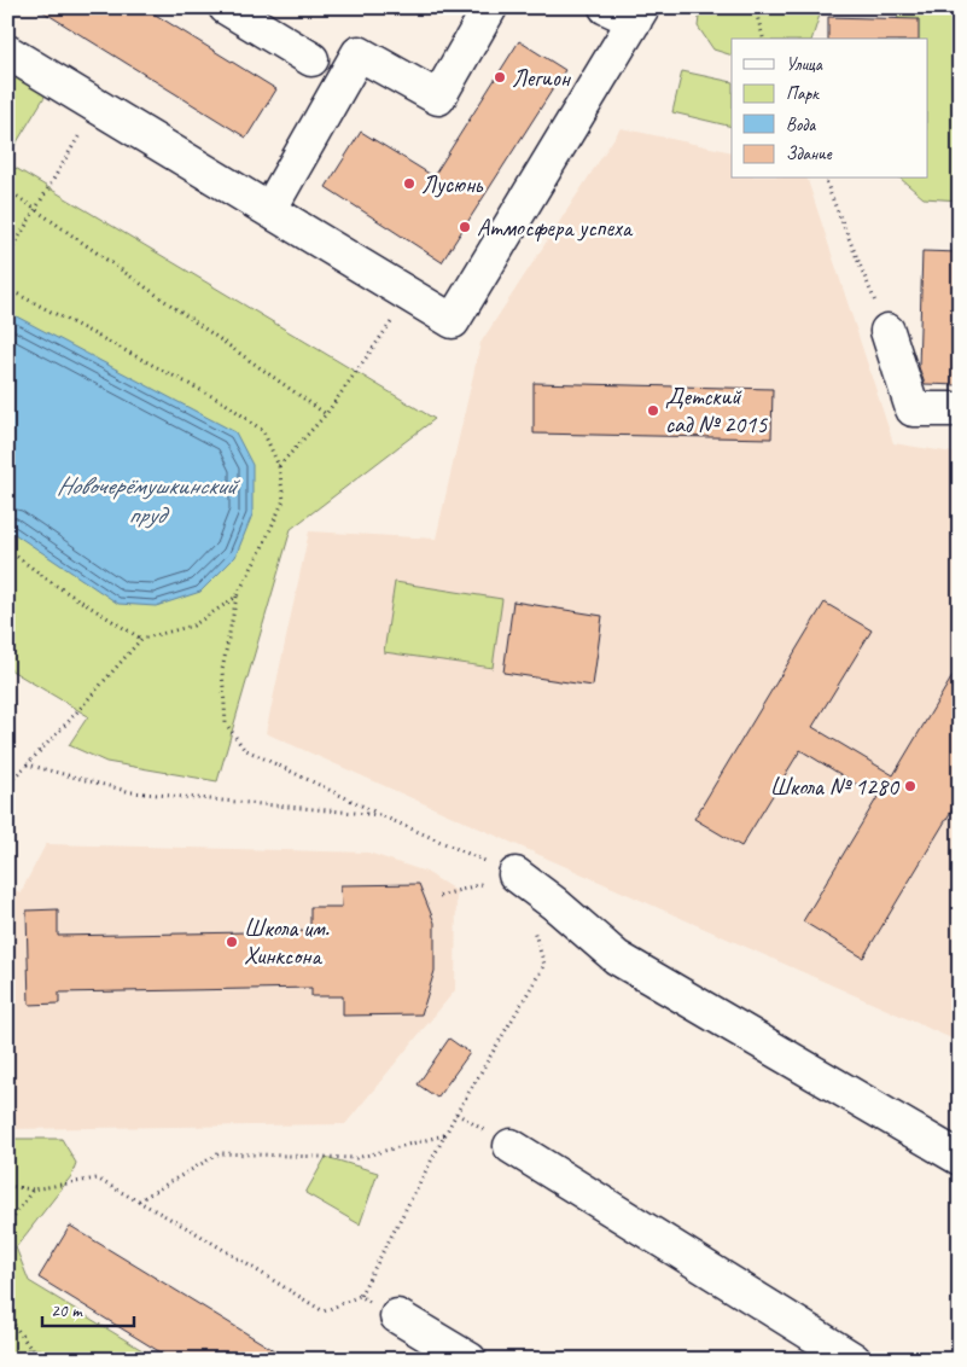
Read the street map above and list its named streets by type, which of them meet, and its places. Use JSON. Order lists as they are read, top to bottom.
{
  "water": ["Новочерёмушкинский пруд"],
  "places": [
    "Легион",
    "Лусюнь",
    "Атмосфера успеха",
    "Детский сад № 2015",
    "Школа № 1280",
    "Школа им. Хинксона"
  ],
  "legend": [
    "Улица",
    "Парк",
    "Вода",
    "Здание"
  ],
  "scale_bar": "20 m"
}
